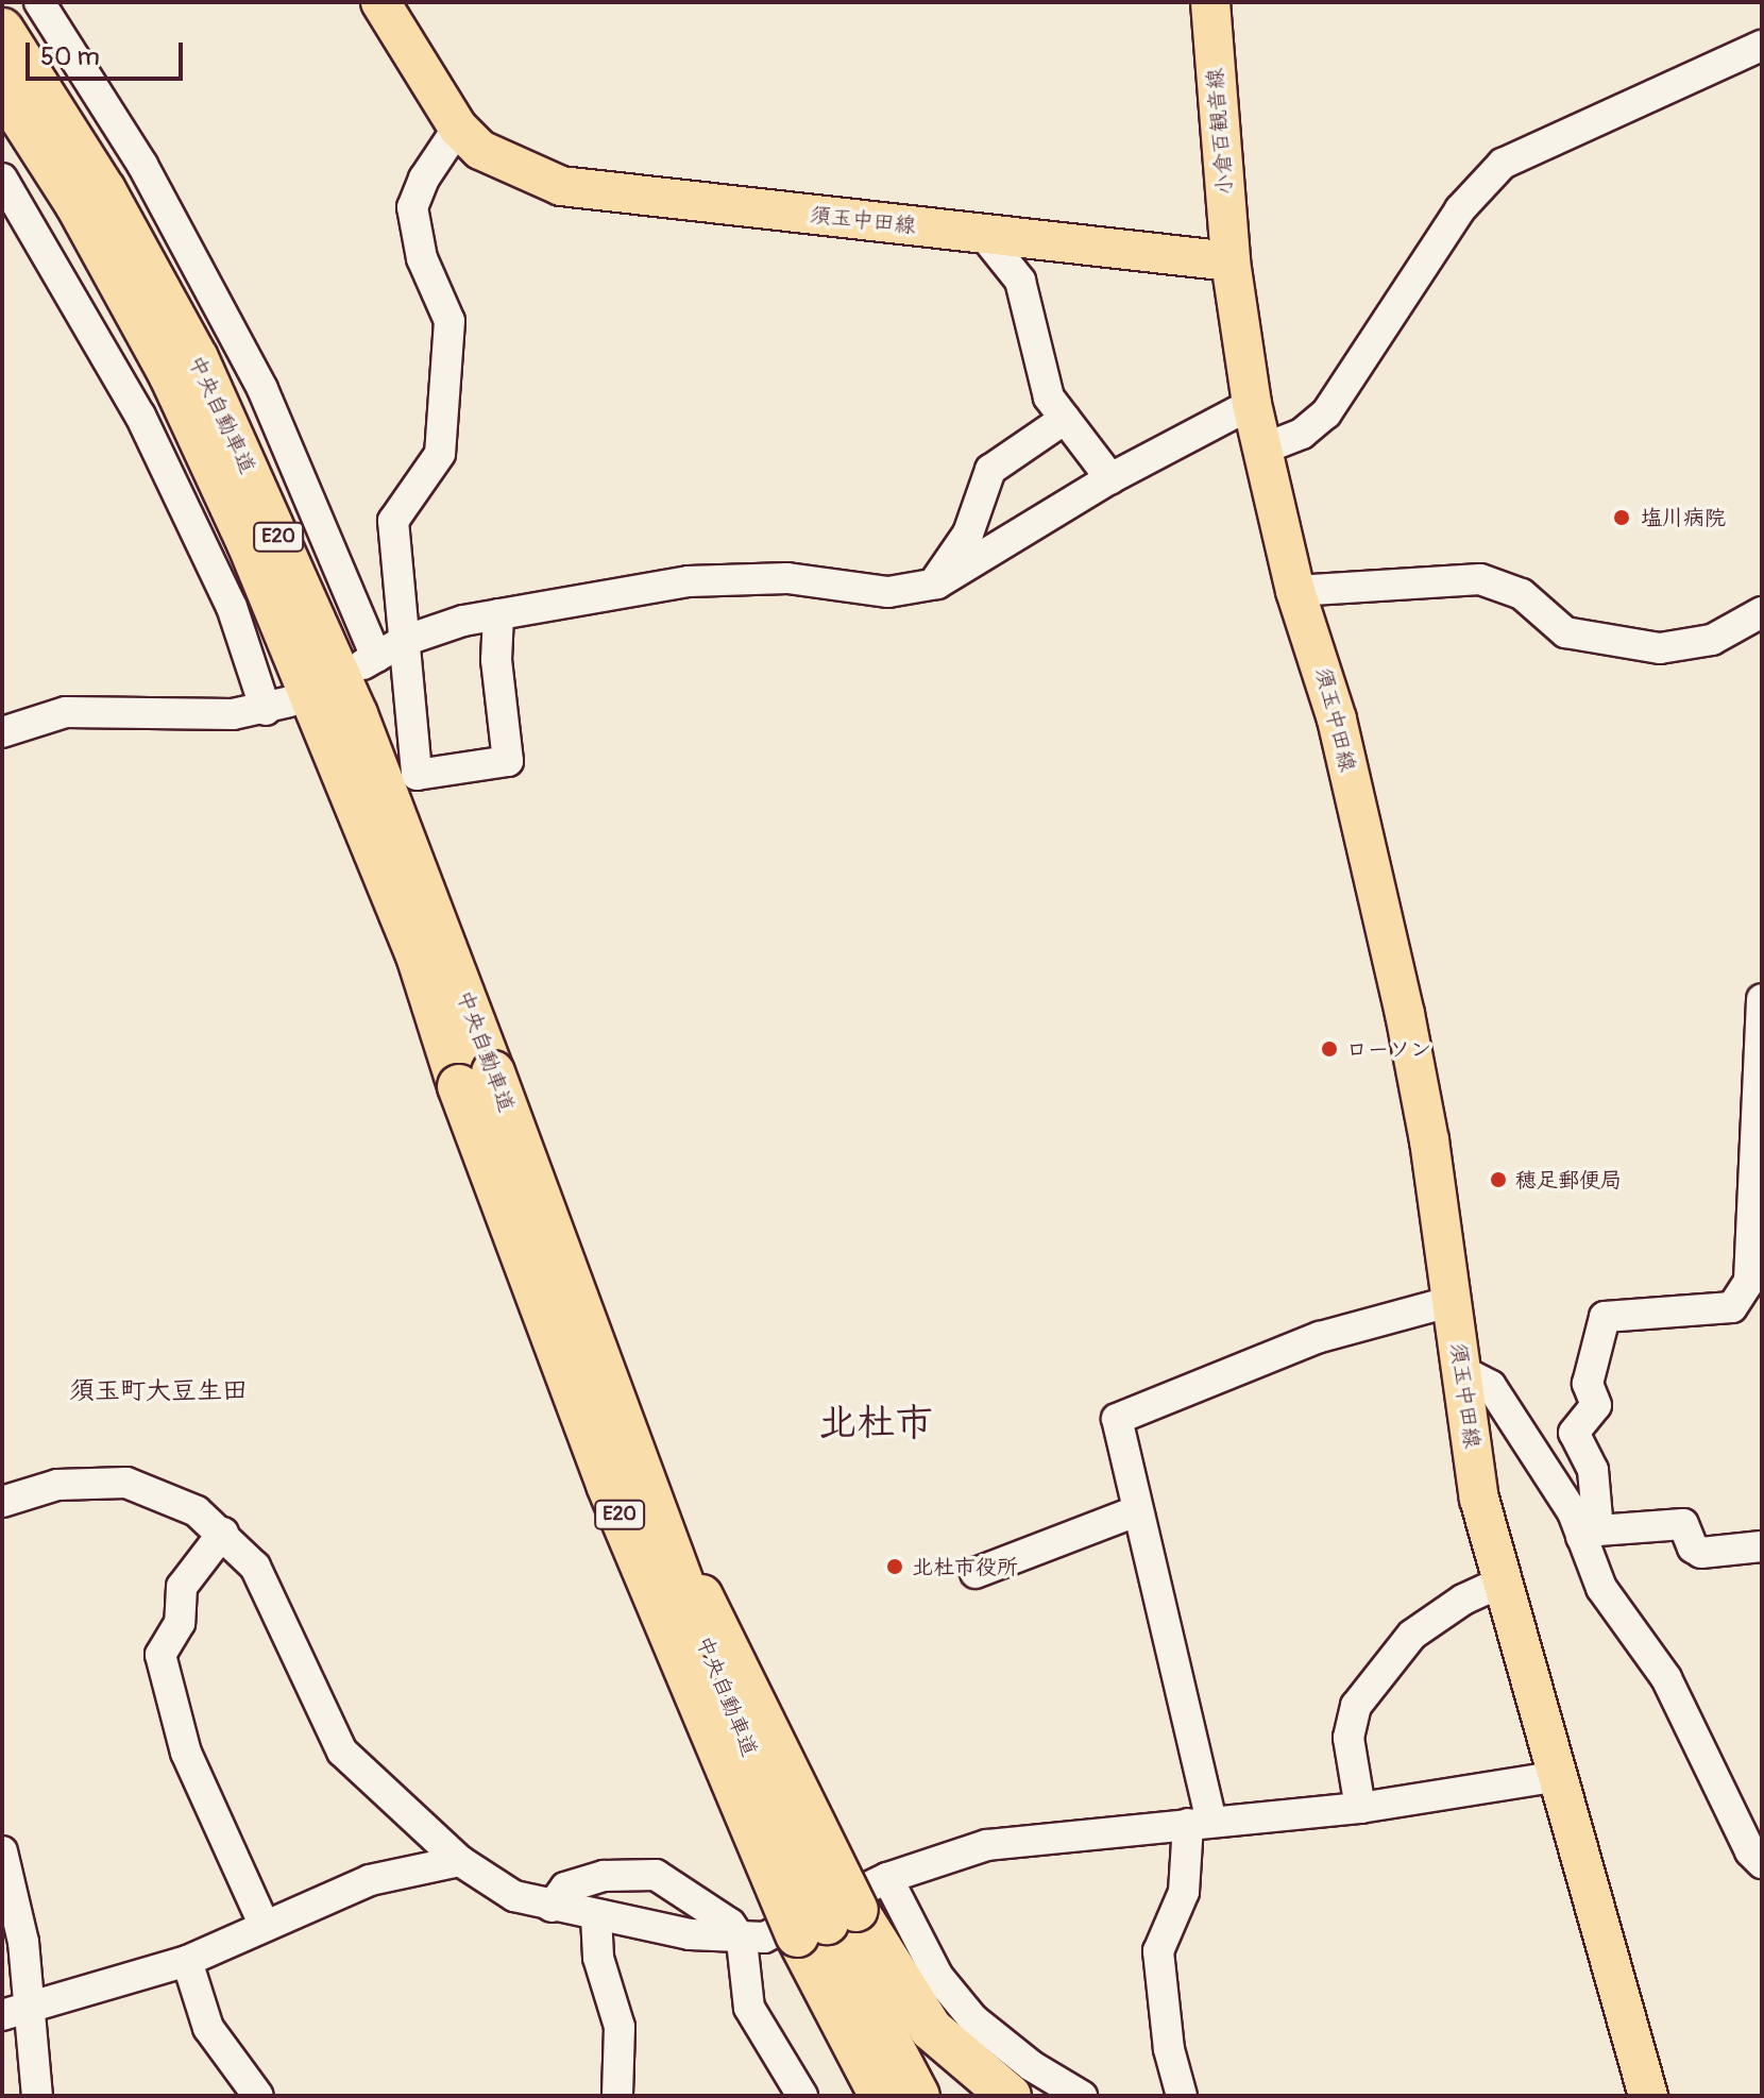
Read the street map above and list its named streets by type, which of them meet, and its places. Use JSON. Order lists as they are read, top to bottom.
{
  "streets": {
    "highway": ["中央自動車道", "E20"],
    "main road": ["小倉百観音線", "須玉中田線"]
  },
  "crossings": [
    ["小倉百観音線", "須玉中田線"]
  ],
  "districts": ["須玉町大豆生田", "北杜市"],
  "places": [
    "塩川病院",
    "ローソン",
    "穂足郵便局",
    "北杜市役所"
  ],
  "scale_bar": "50 m"
}
